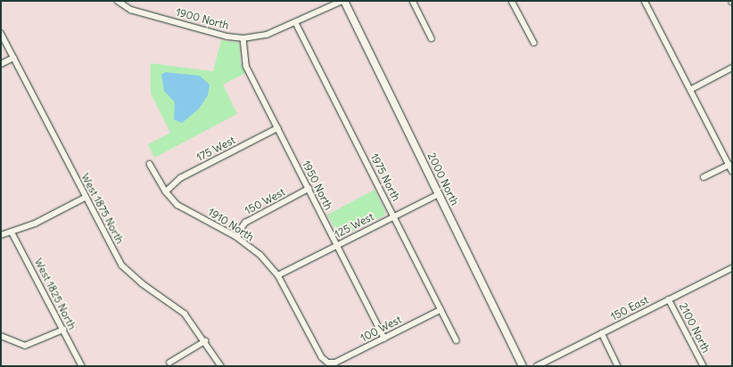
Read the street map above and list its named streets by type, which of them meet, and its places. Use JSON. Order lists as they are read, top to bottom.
{
  "streets": {
    "street": [
      "1900 North",
      "175 West",
      "1975 North",
      "2000 North",
      "1950 North",
      "150 West",
      "West 1875 North",
      "1910 North",
      "125 West",
      "West 1825 North",
      "150 East",
      "2100 North",
      "100 West"
    ]
  },
  "crossings": [
    ["1900 North", "1975 North"],
    ["1900 North", "2000 North"],
    ["1900 North", "1950 North"],
    ["175 West", "1950 North"],
    ["175 West", "1910 North"],
    ["1975 North", "125 West"],
    ["1975 North", "100 West"],
    ["2000 North", "125 West"],
    ["1950 North", "150 West"],
    ["1950 North", "125 West"],
    ["1950 North", "100 West"],
    ["150 West", "1910 North"],
    ["1910 North", "125 West"],
    ["1910 North", "100 West"],
    ["150 East", "2100 North"]
  ]
}
